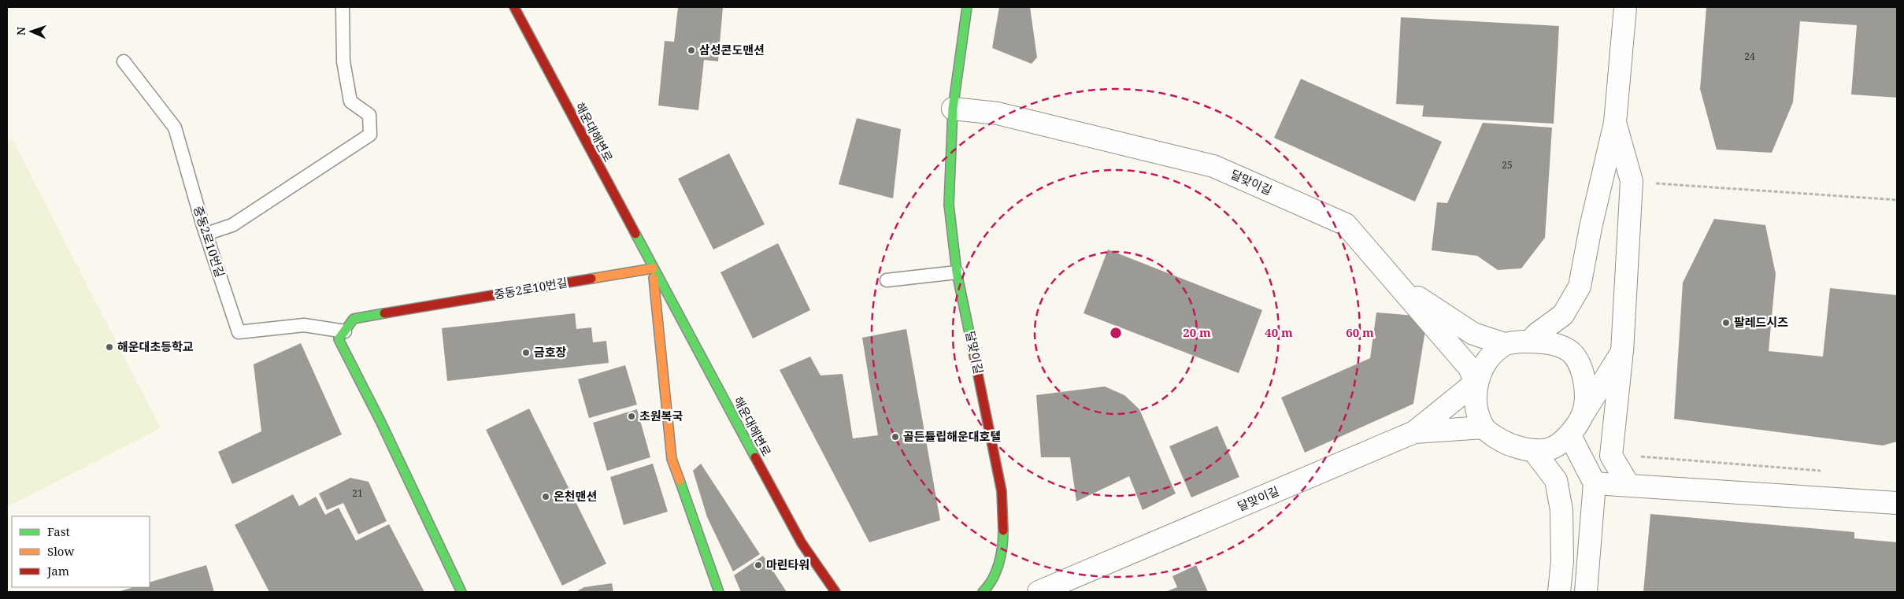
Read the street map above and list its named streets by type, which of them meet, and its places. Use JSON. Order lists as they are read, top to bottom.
{
  "streets": {
    "street": ["해운대해변로", "달맞이길", "중동2로10번길"]
  },
  "crossings": [
    ["해운대해변로", "중동2로10번길"]
  ],
  "places": [
    "삼성콘도맨션",
    "팔레드시즈",
    "해운대초등학교",
    "금호장",
    "초원복국",
    "골든튤립해운대호텔",
    "온천맨션",
    "마린타워"
  ],
  "house_numbers": ["24", "25", "21"],
  "legend": ["Fast", "Slow", "Jam"],
  "north": "left",
  "rings": ["20 m", "40 m", "60 m"]
}
